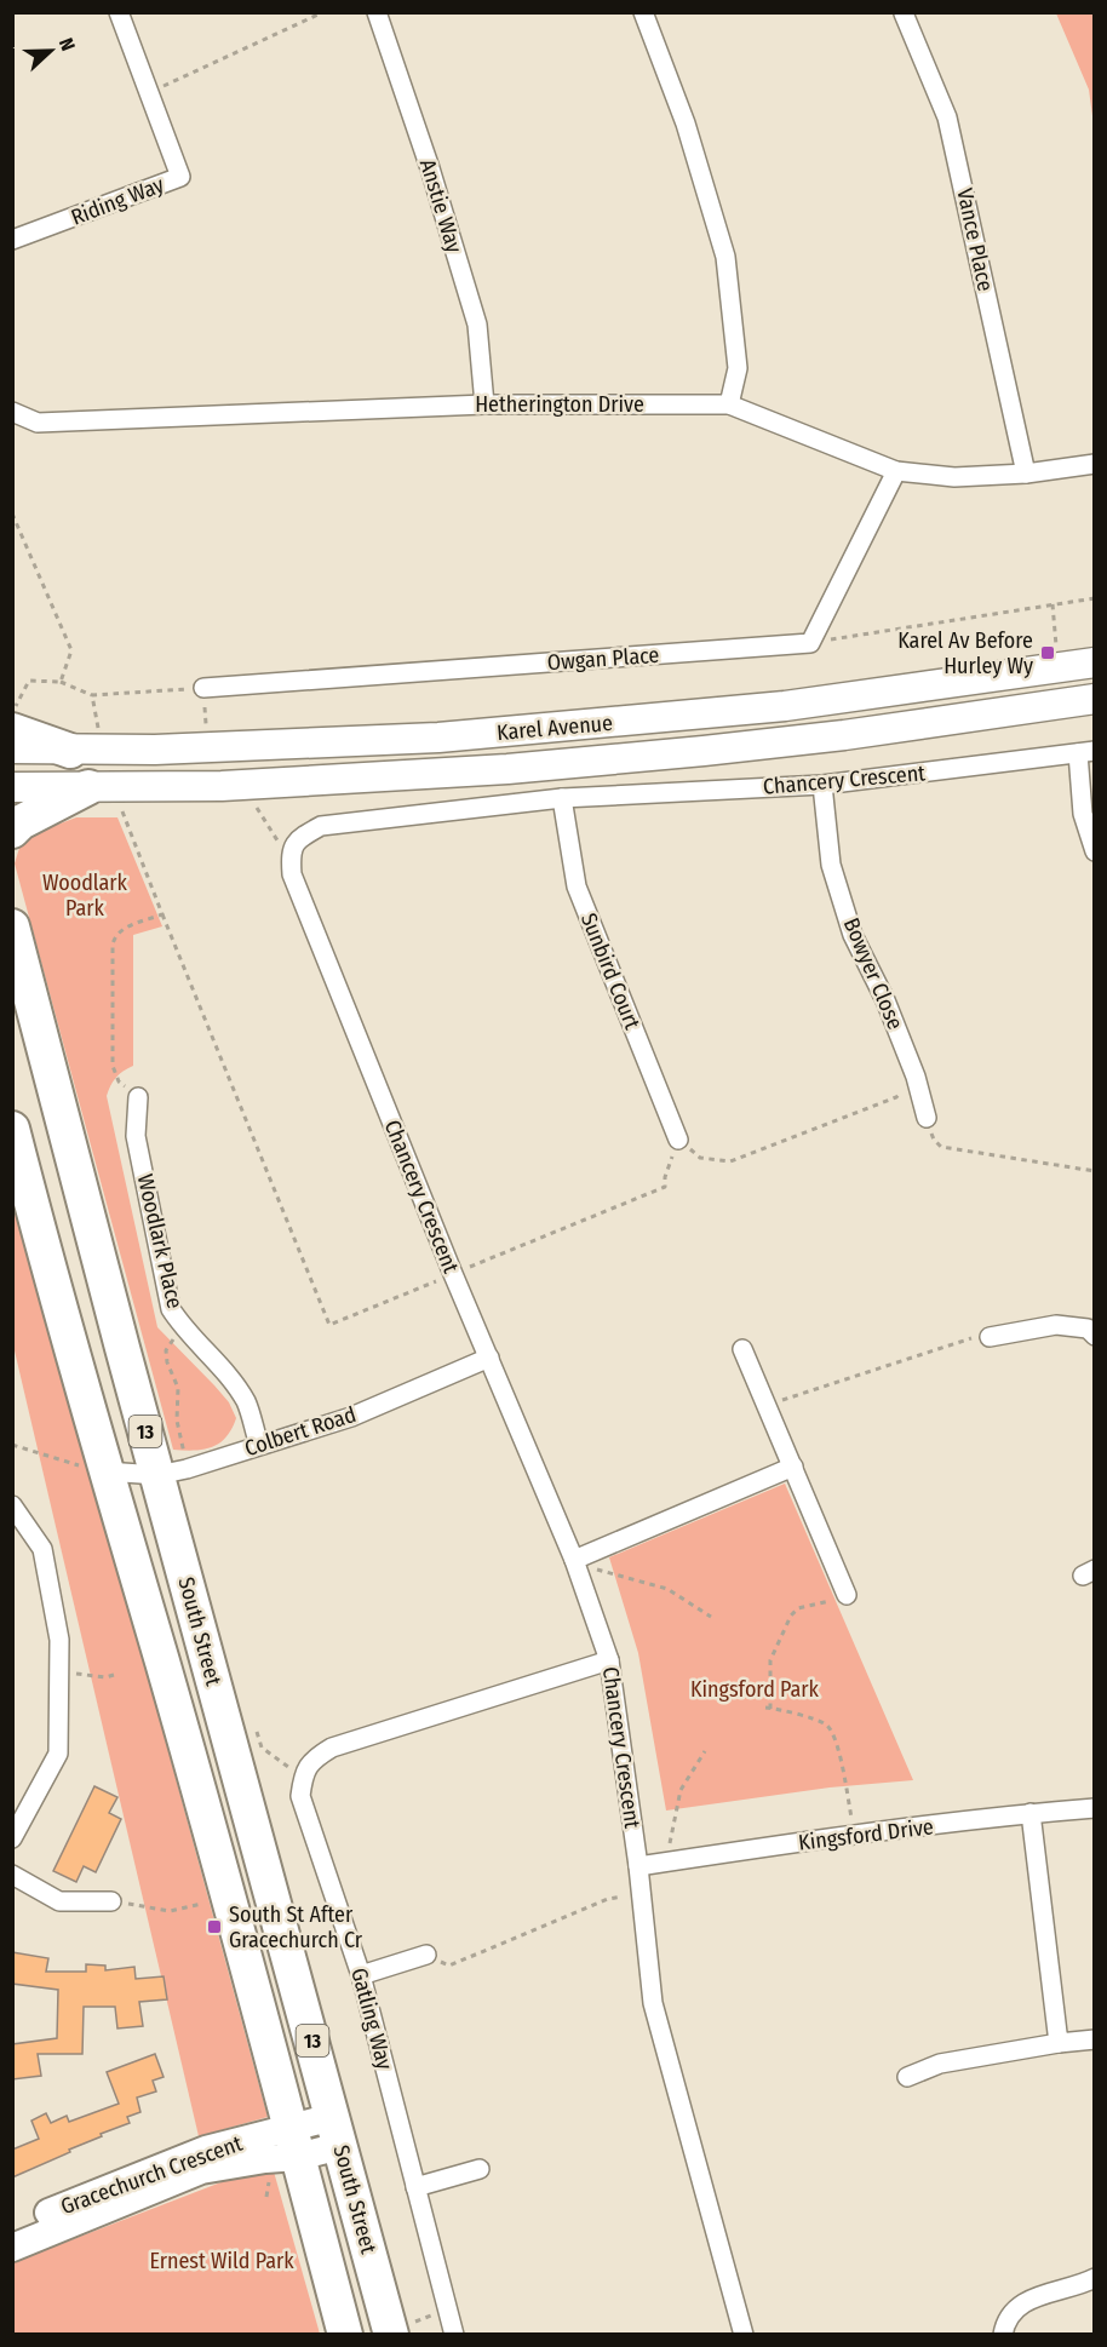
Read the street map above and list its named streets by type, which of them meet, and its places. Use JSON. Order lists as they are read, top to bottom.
{
  "streets": {
    "highway": ["13", "South Street"],
    "main road": ["Karel Avenue"],
    "street": [
      "Riding Way",
      "Anstie Way",
      "Vance Place",
      "Hetherington Drive",
      "Owgan Place",
      "Chancery Crescent",
      "Sunbird Court",
      "Bowyer Close",
      "Woodlark Place",
      "Colbert Road",
      "Kingsford Drive",
      "Gatling Way",
      "Gracechurch Crescent"
    ]
  },
  "crossings": [
    ["Anstie Way", "Hetherington Drive"],
    ["Vance Place", "Hetherington Drive"],
    ["Chancery Crescent", "Sunbird Court"],
    ["Chancery Crescent", "Bowyer Close"],
    ["Chancery Crescent", "Colbert Road"],
    ["Chancery Crescent", "Kingsford Drive"],
    ["Woodlark Place", "Colbert Road"],
    ["Colbert Road", "South Street"],
    ["South Street", "Gracechurch Crescent"]
  ],
  "parks": ["Woodlark Park", "Kingsford Park", "Ernest Wild Park"],
  "places": {
    "transit": ["Karel Av Before Hurley Wy", "South St After Gracechurch Cr"]
  },
  "north": "right"
}
